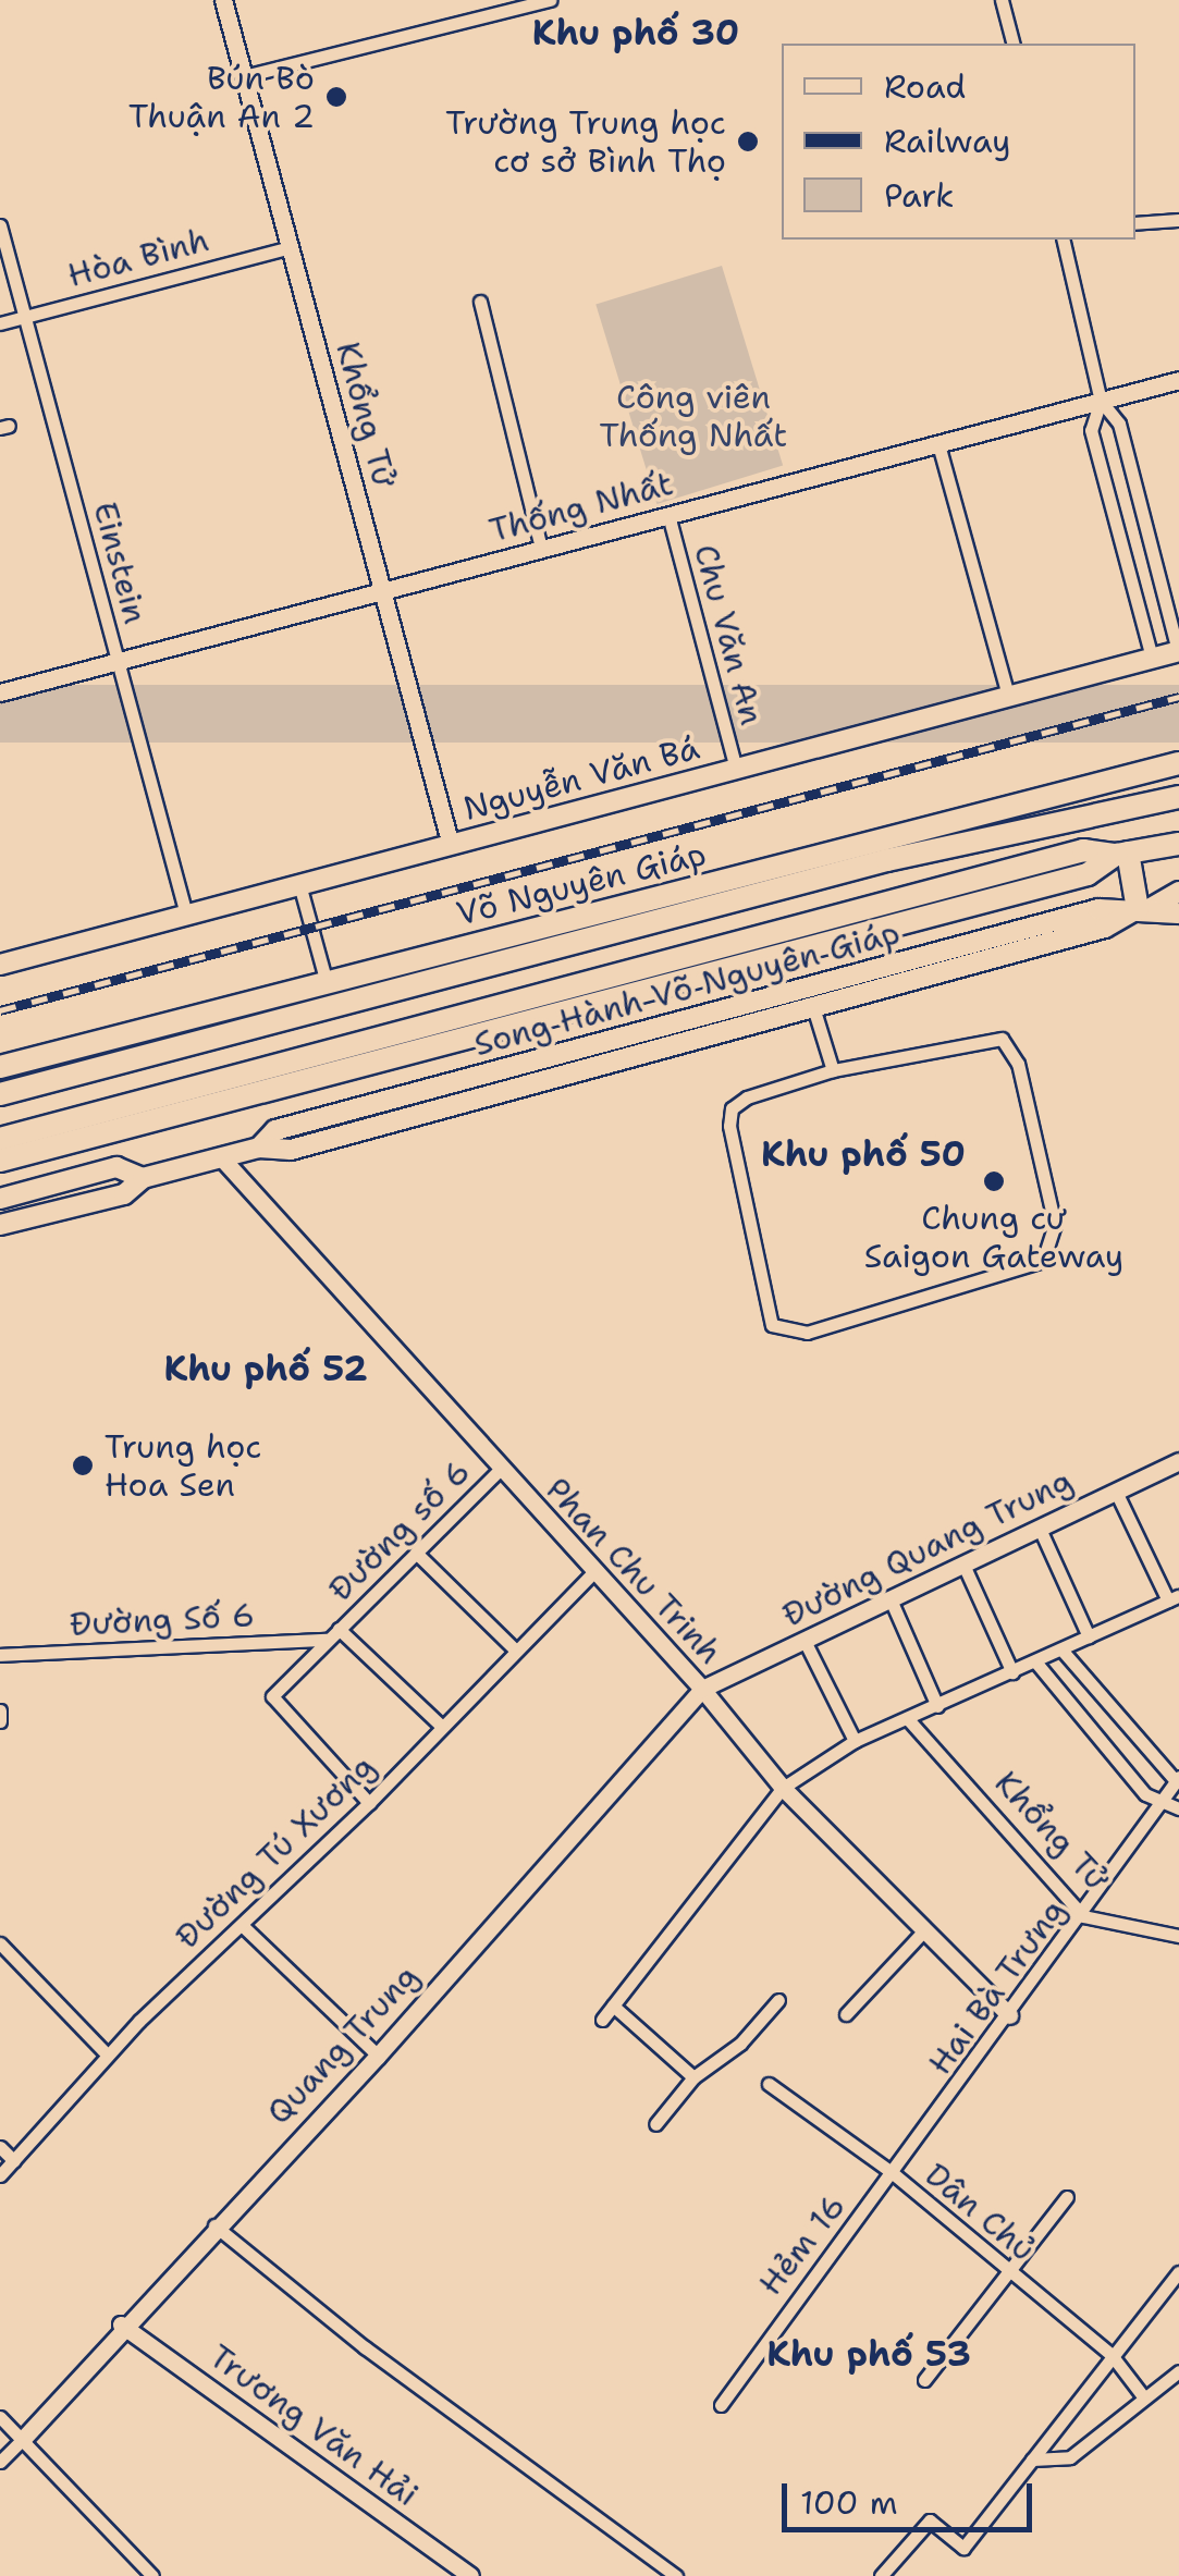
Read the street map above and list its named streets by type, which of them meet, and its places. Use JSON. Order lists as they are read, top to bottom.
{
  "streets": {
    "highway": ["Võ Nguyên Giáp"],
    "main road": ["Nguyễn Văn Bá", "Song Hành Võ Nguyên Giáp"],
    "street": [
      "Hòa Bình",
      "Khổng Tử",
      "Thống Nhất",
      "Einstein",
      "Chu Văn An",
      "Đường số 6",
      "Đường Quang Trung",
      "Phan Chu Trinh",
      "Đường Số 6",
      "Đường Tú Xương",
      "Hai Bà Trưng",
      "Quang Trung",
      "Dân Chủ",
      "Hẻm 16",
      "Trương Văn Hải"
    ]
  },
  "crossings": [
    ["Hòa Bình", "Khổng Tử"],
    ["Hòa Bình", "Einstein"],
    ["Khổng Tử", "Thống Nhất"],
    ["Khổng Tử", "Nguyễn Văn Bá"],
    ["Khổng Tử", "Hai Bà Trưng"],
    ["Thống Nhất", "Einstein"],
    ["Thống Nhất", "Chu Văn An"],
    ["Einstein", "Nguyễn Văn Bá"],
    ["Chu Văn An", "Nguyễn Văn Bá"],
    ["Song Hành Võ Nguyên Giáp", "Phan Chu Trinh"],
    ["Đường số 6", "Phan Chu Trinh"],
    ["Đường số 6", "Đường Số 6"],
    ["Đường số 6", "Đường Tú Xương"],
    ["Đường Quang Trung", "Phan Chu Trinh"],
    ["Đường Quang Trung", "Quang Trung"],
    ["Phan Chu Trinh", "Đường Tú Xương"],
    ["Phan Chu Trinh", "Hai Bà Trưng"],
    ["Phan Chu Trinh", "Quang Trung"],
    ["Đường Số 6", "Đường Tú Xương"],
    ["Hai Bà Trưng", "Dân Chủ"],
    ["Hai Bà Trưng", "Hẻm 16"],
    ["Quang Trung", "Trương Văn Hải"],
    ["Dân Chủ", "Hẻm 16"]
  ],
  "districts": [
    "Khu phố 30",
    "Khu phố 50",
    "Khu phố 52",
    "Khu phố 53"
  ],
  "parks": ["Công viên Thống Nhất"],
  "places": [
    "Bún Bò Thuận An 2",
    "Trường Trung học cơ sở Bình Thọ",
    "Chung cư Saigon Gateway",
    "Trung học Hoa Sen"
  ],
  "legend": ["Road", "Railway", "Park"],
  "scale_bar": "100 m"
}
